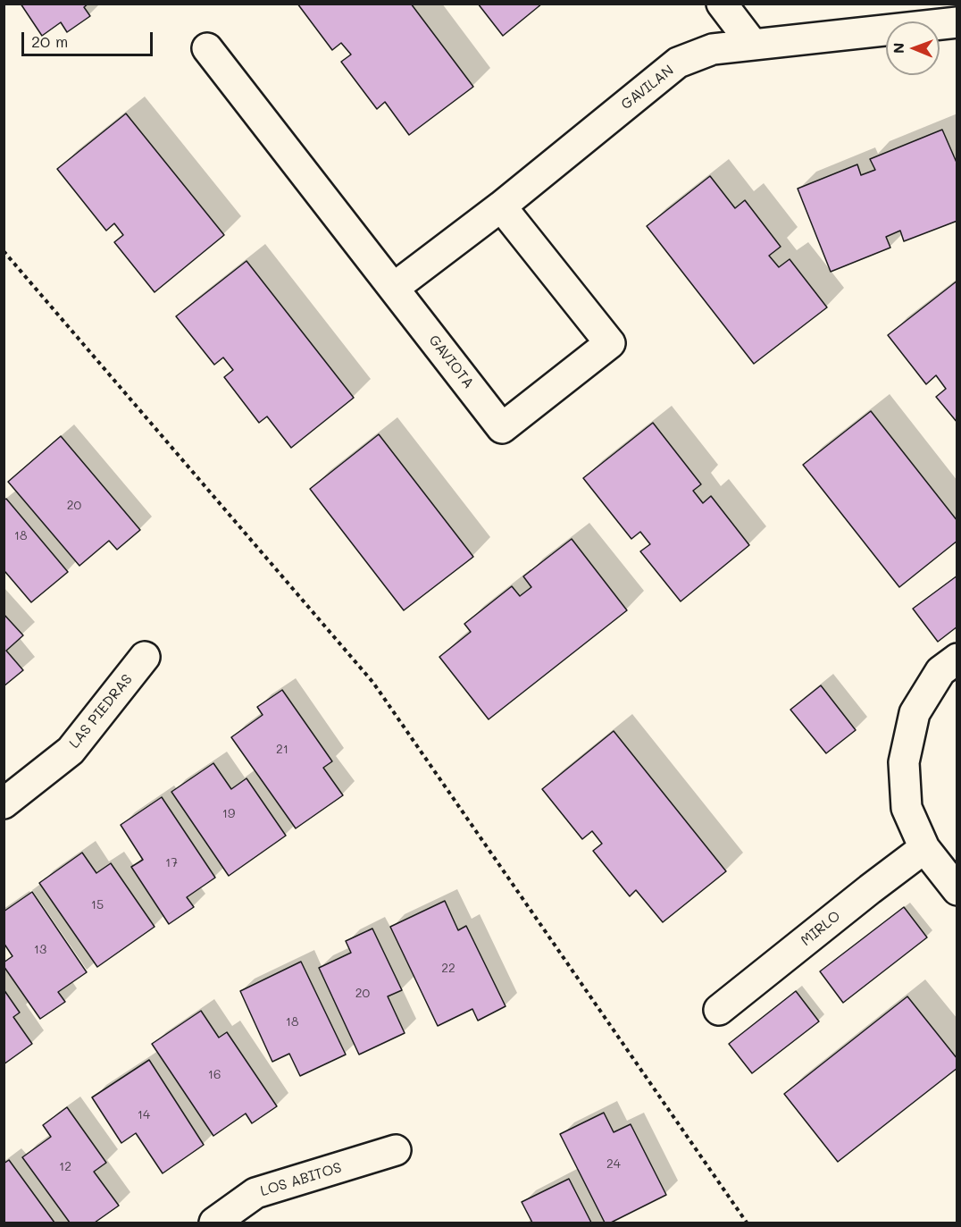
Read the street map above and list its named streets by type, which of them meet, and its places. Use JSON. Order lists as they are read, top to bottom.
{
  "streets": {
    "street": [
      "GAVILAN",
      "GAVIOTA",
      "LAS PIEDRAS",
      "MIRLO",
      "LOS ABITOS"
    ]
  },
  "crossings": [
    ["GAVILAN", "GAVIOTA"]
  ],
  "house_numbers": [
    "20",
    "18",
    "21",
    "19",
    "17",
    "15",
    "13",
    "22",
    "20",
    "18",
    "16",
    "14",
    "24",
    "12"
  ],
  "scale_bar": "20 m",
  "north": "left"
}
